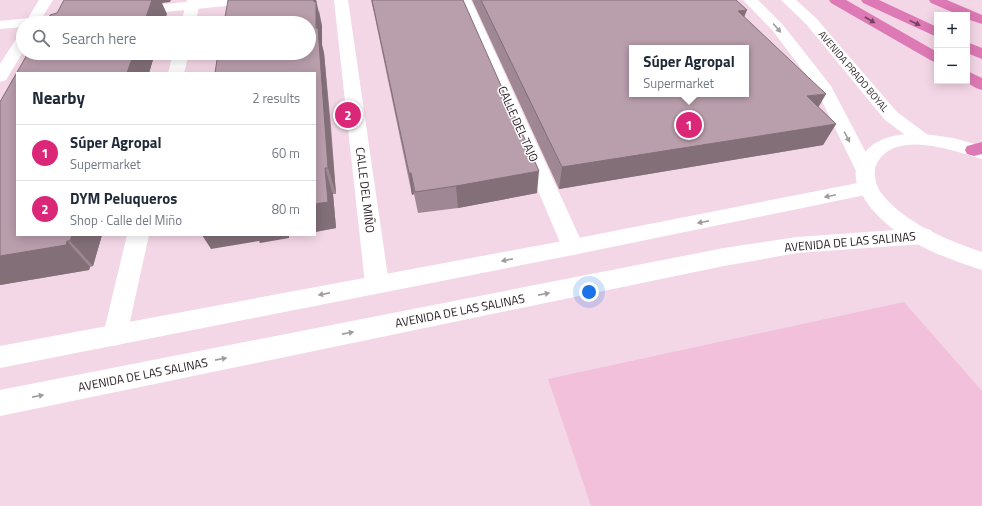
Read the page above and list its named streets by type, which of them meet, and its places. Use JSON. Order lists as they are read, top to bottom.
{
  "streets": {
    "street": [
      "AVENIDA PRADO BOYAL",
      "CALLE DEL TAJO",
      "CALLE DEL MIÑO",
      "AVENIDA DE LAS SALINAS"
    ]
  },
  "page": {
    "map_buttons": ["+", "−"],
    "search": "Search here",
    "popup": ["Súper Agropal", "Supermarket"],
    "heading": ["Nearby", "2 results"],
    "pins": ["2", "1"],
    "list": [
      {
        "mark": "1",
        "name": "Súper Agropal",
        "note": "Supermarket",
        "value": "60 m"
      },
      {
        "mark": "2",
        "name": "DYM Peluqueros",
        "note": "Shop · Calle del Miño",
        "value": "80 m"
      }
    ]
  }
}
